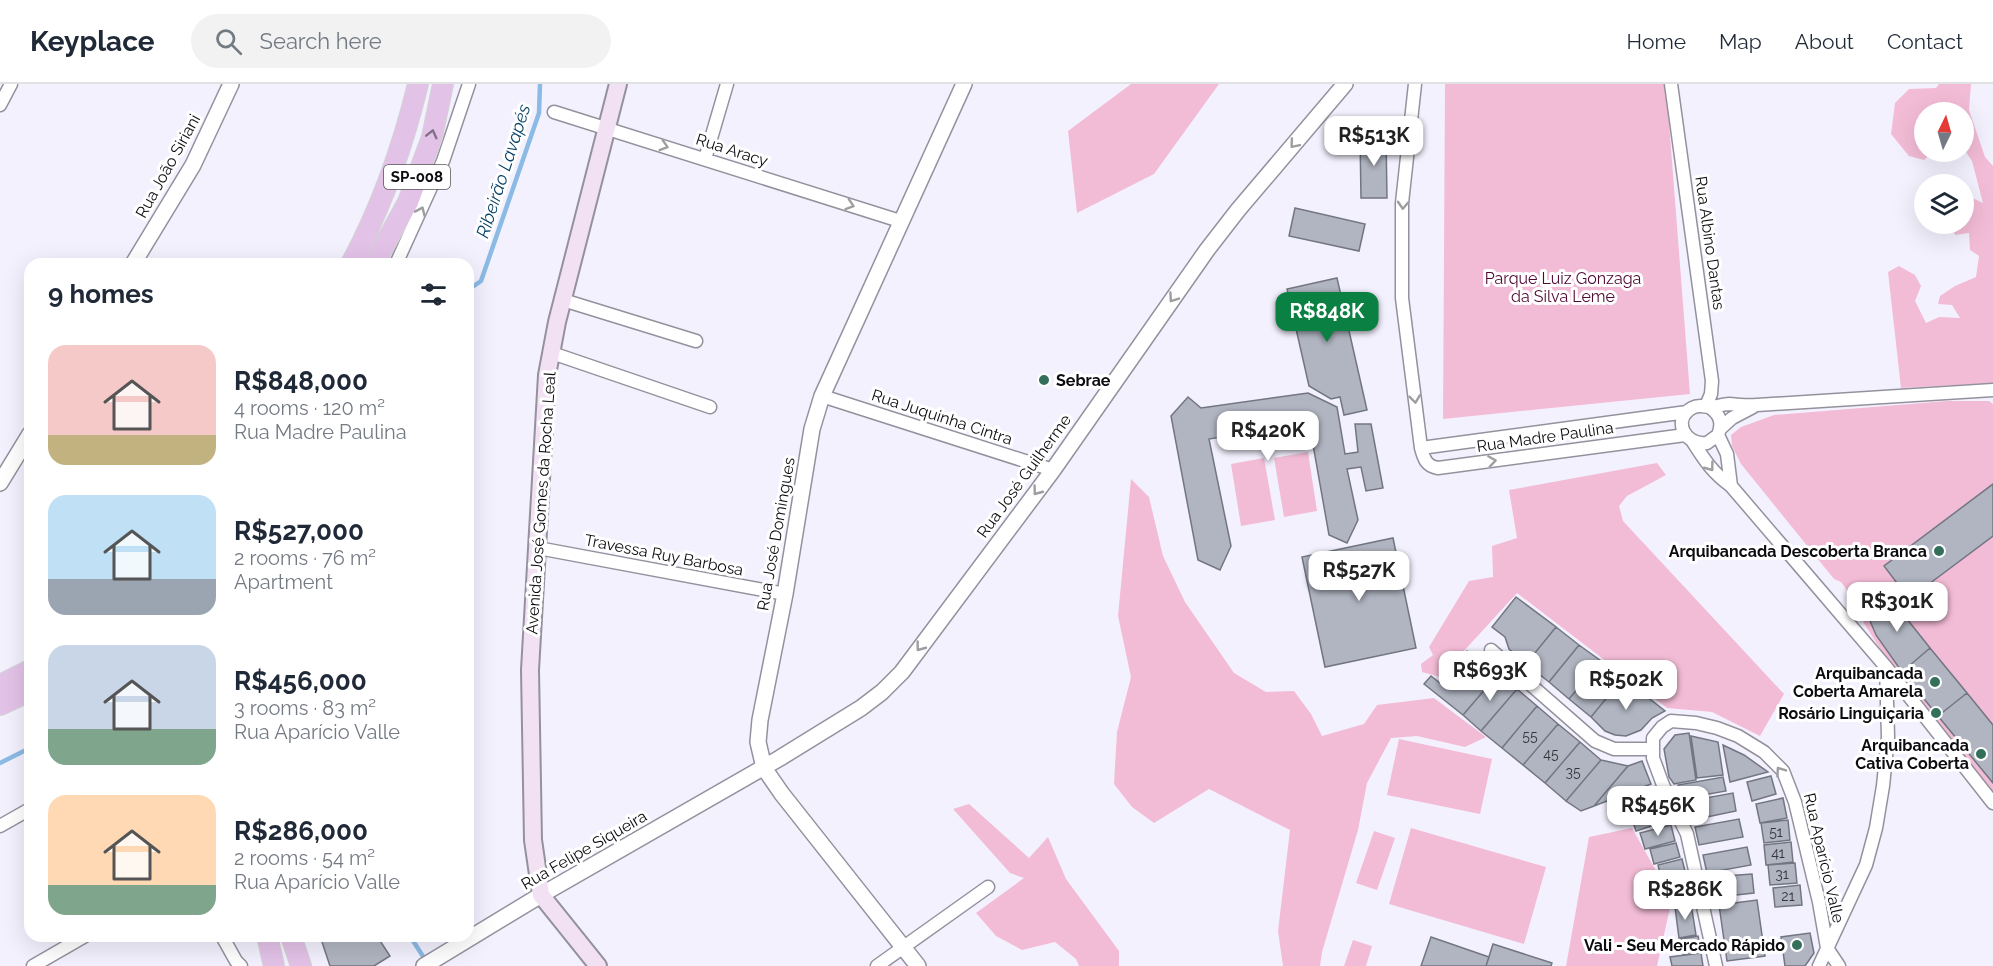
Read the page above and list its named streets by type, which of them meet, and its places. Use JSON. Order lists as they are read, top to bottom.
{
  "streets": {
    "main road": ["SP-008", "Avenida José Gomes da Rocha Leal"],
    "street": [
      "Rua Aracy",
      "Rua João Siriani",
      "Rua Albino Dantas",
      "Rua Juquinha Cintra",
      "Rua Madre Paulina",
      "Rua José Guilherme",
      "Rua José Domingues",
      "Travessa Ruy Barbosa",
      "Rua Felipe Siqueira",
      "Rua Aparício Valle"
    ]
  },
  "crossings": [
    ["Rua Aracy", "Avenida José Gomes da Rocha Leal"],
    ["Rua Aracy", "Rua José Domingues"],
    ["Rua Albino Dantas", "Rua Madre Paulina"],
    ["Rua Juquinha Cintra", "Rua José Guilherme"],
    ["Rua Juquinha Cintra", "Rua José Domingues"],
    ["Rua José Guilherme", "Rua José Domingues"],
    ["Rua José Guilherme", "Rua Felipe Siqueira"],
    ["Avenida José Gomes da Rocha Leal", "Travessa Ruy Barbosa"],
    ["Avenida José Gomes da Rocha Leal", "Rua Felipe Siqueira"],
    ["Rua José Domingues", "Travessa Ruy Barbosa"],
    ["Rua José Domingues", "Rua Felipe Siqueira"]
  ],
  "one_way": ["Rua Aracy", "Rua José Guilherme"],
  "water": ["Ribeirão Lavapés"],
  "parks": ["Parque Luiz Gonzaga da Silva Leme"],
  "places": [
    "Sebrae",
    "Arquibancada Descoberta Branca",
    "Arquibancada Coberta Amarela",
    "Rosário Linguiçaria",
    "Arquibancada Cativa Coberta",
    "Vali - Seu Mercado Rápido"
  ],
  "house_numbers": [
    "55",
    "45",
    "35",
    "51",
    "41",
    "31",
    "21"
  ],
  "north": "top",
  "page": {
    "header": "Keyplace",
    "search": "Search here",
    "nav": [
      "Home",
      "Map",
      "About",
      "Contact"
    ],
    "price": [
      "R$513K",
      "R$848K",
      "R$420K",
      "R$527K",
      "R$301K",
      "R$693K",
      "R$502K",
      "R$456K",
      "R$286K"
    ],
    "heading": "9 homes",
    "list": [
      {
        "name": "R$848,000",
        "note": "4 rooms · 120 m² · Rua Madre Paulina"
      },
      {
        "name": "R$527,000",
        "note": "2 rooms · 76 m² · Apartment"
      },
      {
        "name": "R$456,000",
        "note": "3 rooms · 83 m² · Rua Aparício Valle"
      },
      {
        "name": "R$286,000",
        "note": "2 rooms · 54 m² · Rua Aparício Valle"
      }
    ]
  }
}
